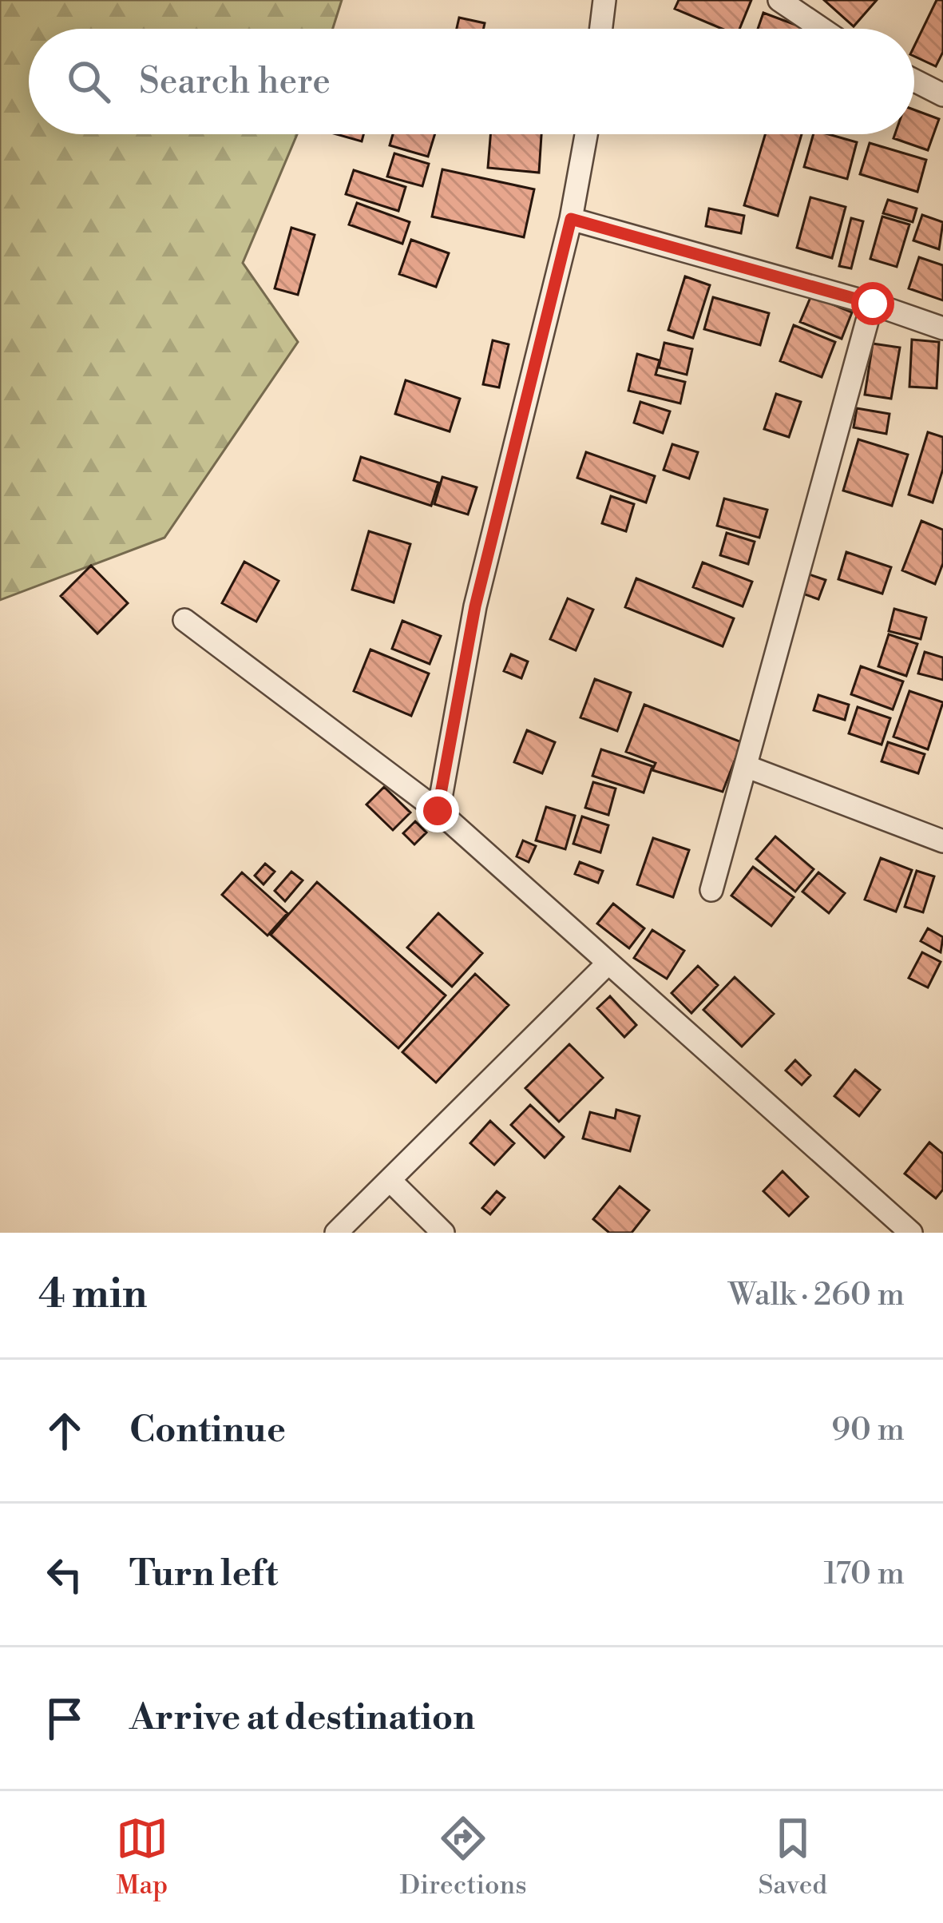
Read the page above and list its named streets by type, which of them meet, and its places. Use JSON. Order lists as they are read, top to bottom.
{
  "page": {
    "search": "Search here",
    "heading": ["4 min", "Walk · 260 m"],
    "list": [
      ["Continue", "90 m"],
      ["Turn left", "170 m"],
      "Arrive at destination"
    ],
    "nav": ["Map", "Directions", "Saved"]
  }
}
